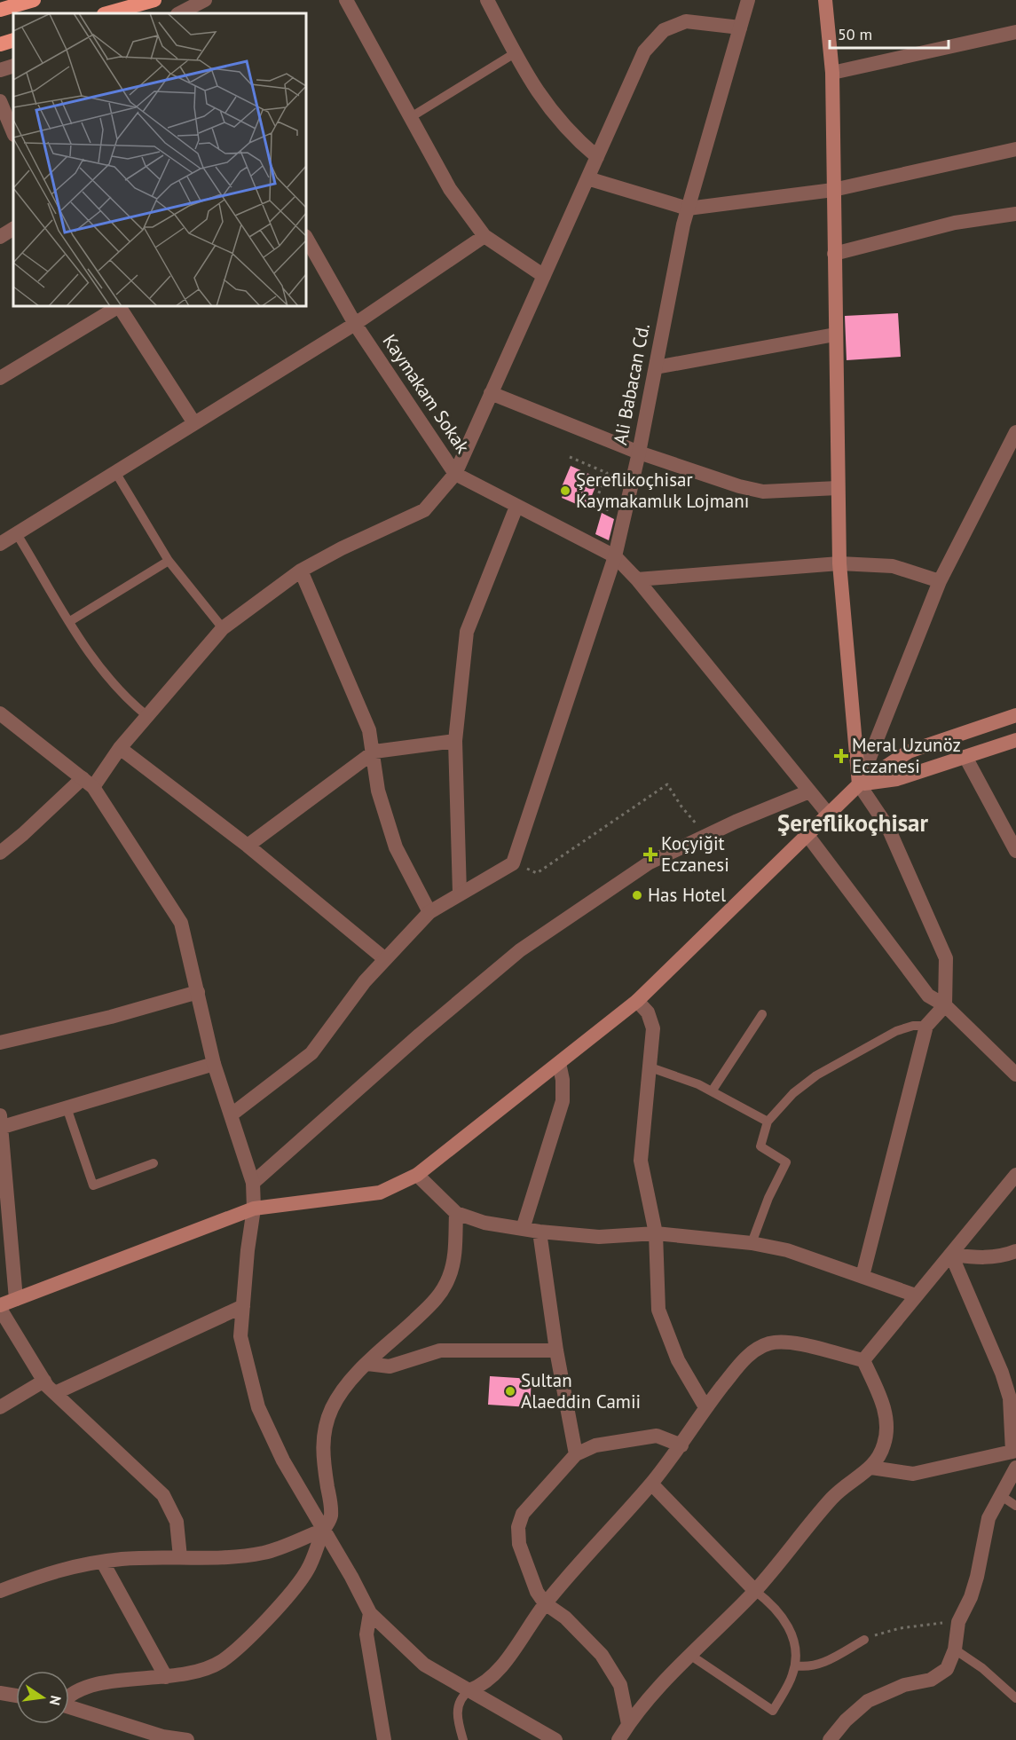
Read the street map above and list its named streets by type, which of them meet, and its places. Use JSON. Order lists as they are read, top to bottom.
{
  "streets": {
    "street": ["Ali Babacan Cd.", "Kaymakam Sokak"]
  },
  "crossings": [
    ["Ali Babacan Cd.", "Kaymakam Sokak"]
  ],
  "districts": ["Şereflikoçhisar"],
  "places": {
    "other": ["Şereflikoçhisar Kaymakamlık Lojmanı", "Has Hotel", "Sultan Alaeddin Camii"],
    "health": ["Meral Uzunöz Eczanesi", "Koçyiğit Eczanesi"]
  },
  "scale_bar": "50 m",
  "north": "right"
}
